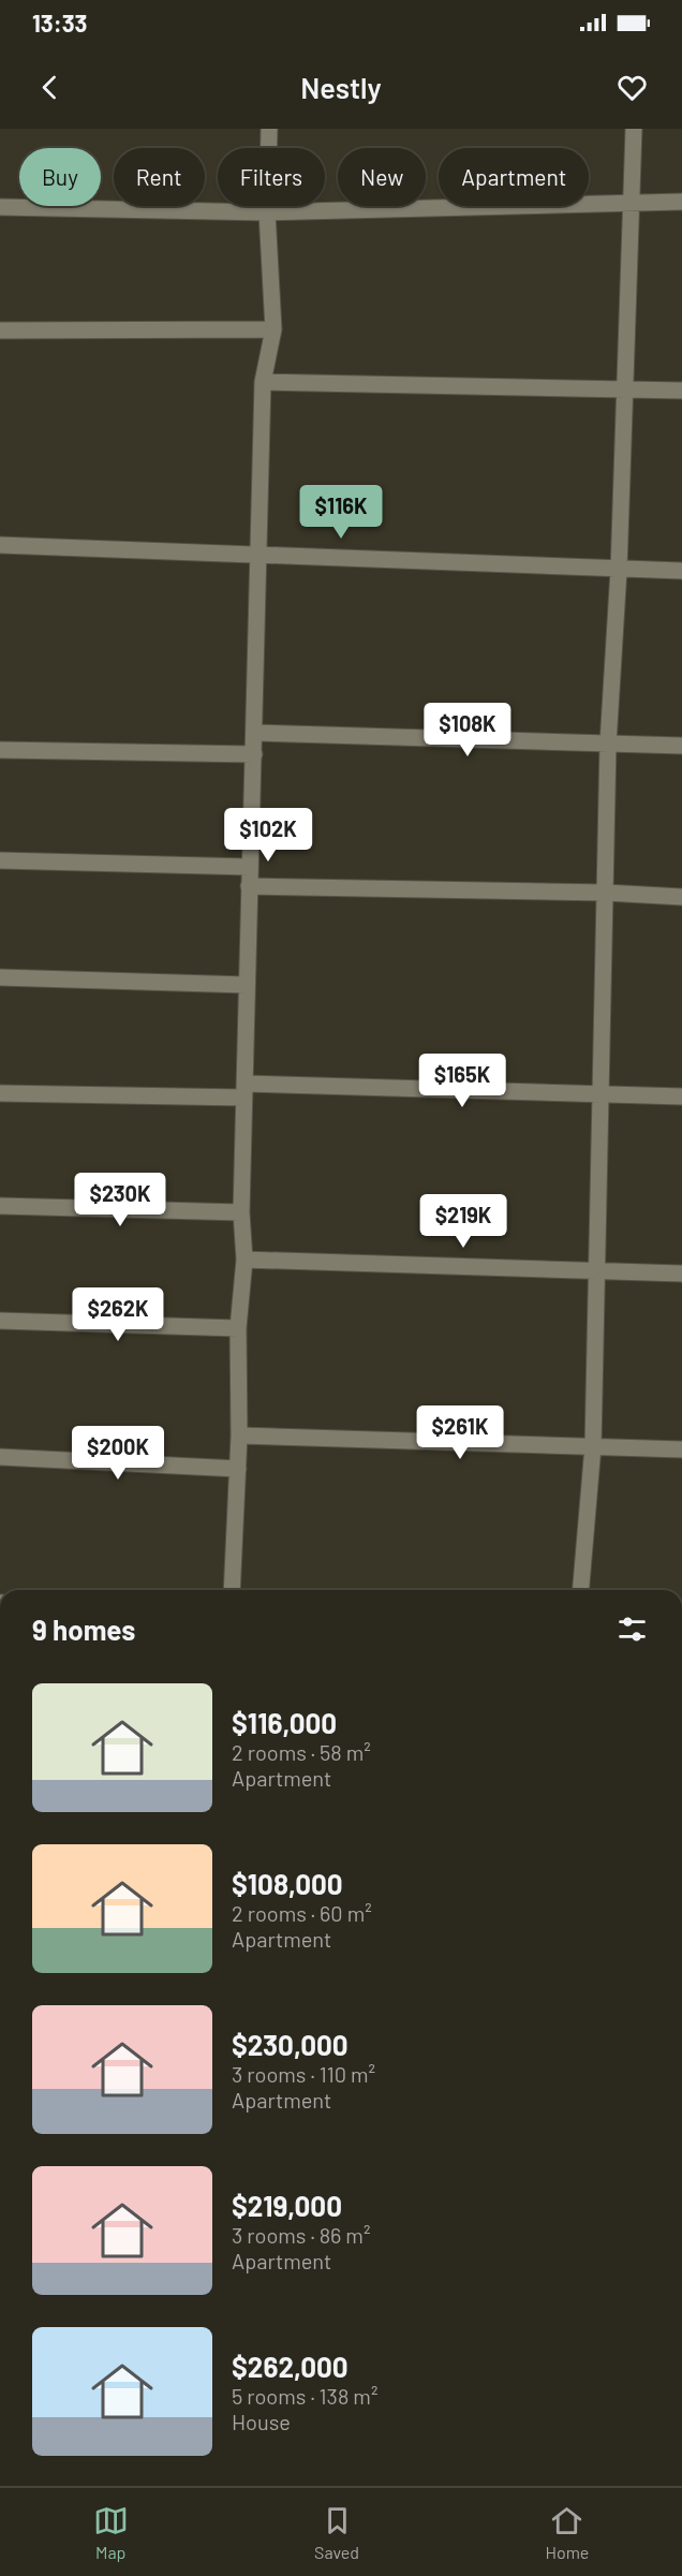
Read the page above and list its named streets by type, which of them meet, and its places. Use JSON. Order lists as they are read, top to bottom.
{
  "page": {
    "status": "13:33",
    "header": "Nestly",
    "chip": [
      "Buy",
      "Rent",
      "Filters",
      "New",
      "Apartment"
    ],
    "price": [
      "$116K",
      "$108K",
      "$102K",
      "$165K",
      "$230K",
      "$219K",
      "$262K",
      "$261K",
      "$200K"
    ],
    "heading": "9 homes",
    "list": [
      {
        "name": "$116,000",
        "note": "2 rooms · 58 m² · Apartment"
      },
      {
        "name": "$108,000",
        "note": "2 rooms · 60 m² · Apartment"
      },
      {
        "name": "$230,000",
        "note": "3 rooms · 110 m² · Apartment"
      },
      {
        "name": "$219,000",
        "note": "3 rooms · 86 m² · Apartment"
      },
      {
        "name": "$262,000",
        "note": "5 rooms · 138 m² · House"
      }
    ],
    "tabs": ["Map", "Saved", "Home"]
  }
}
